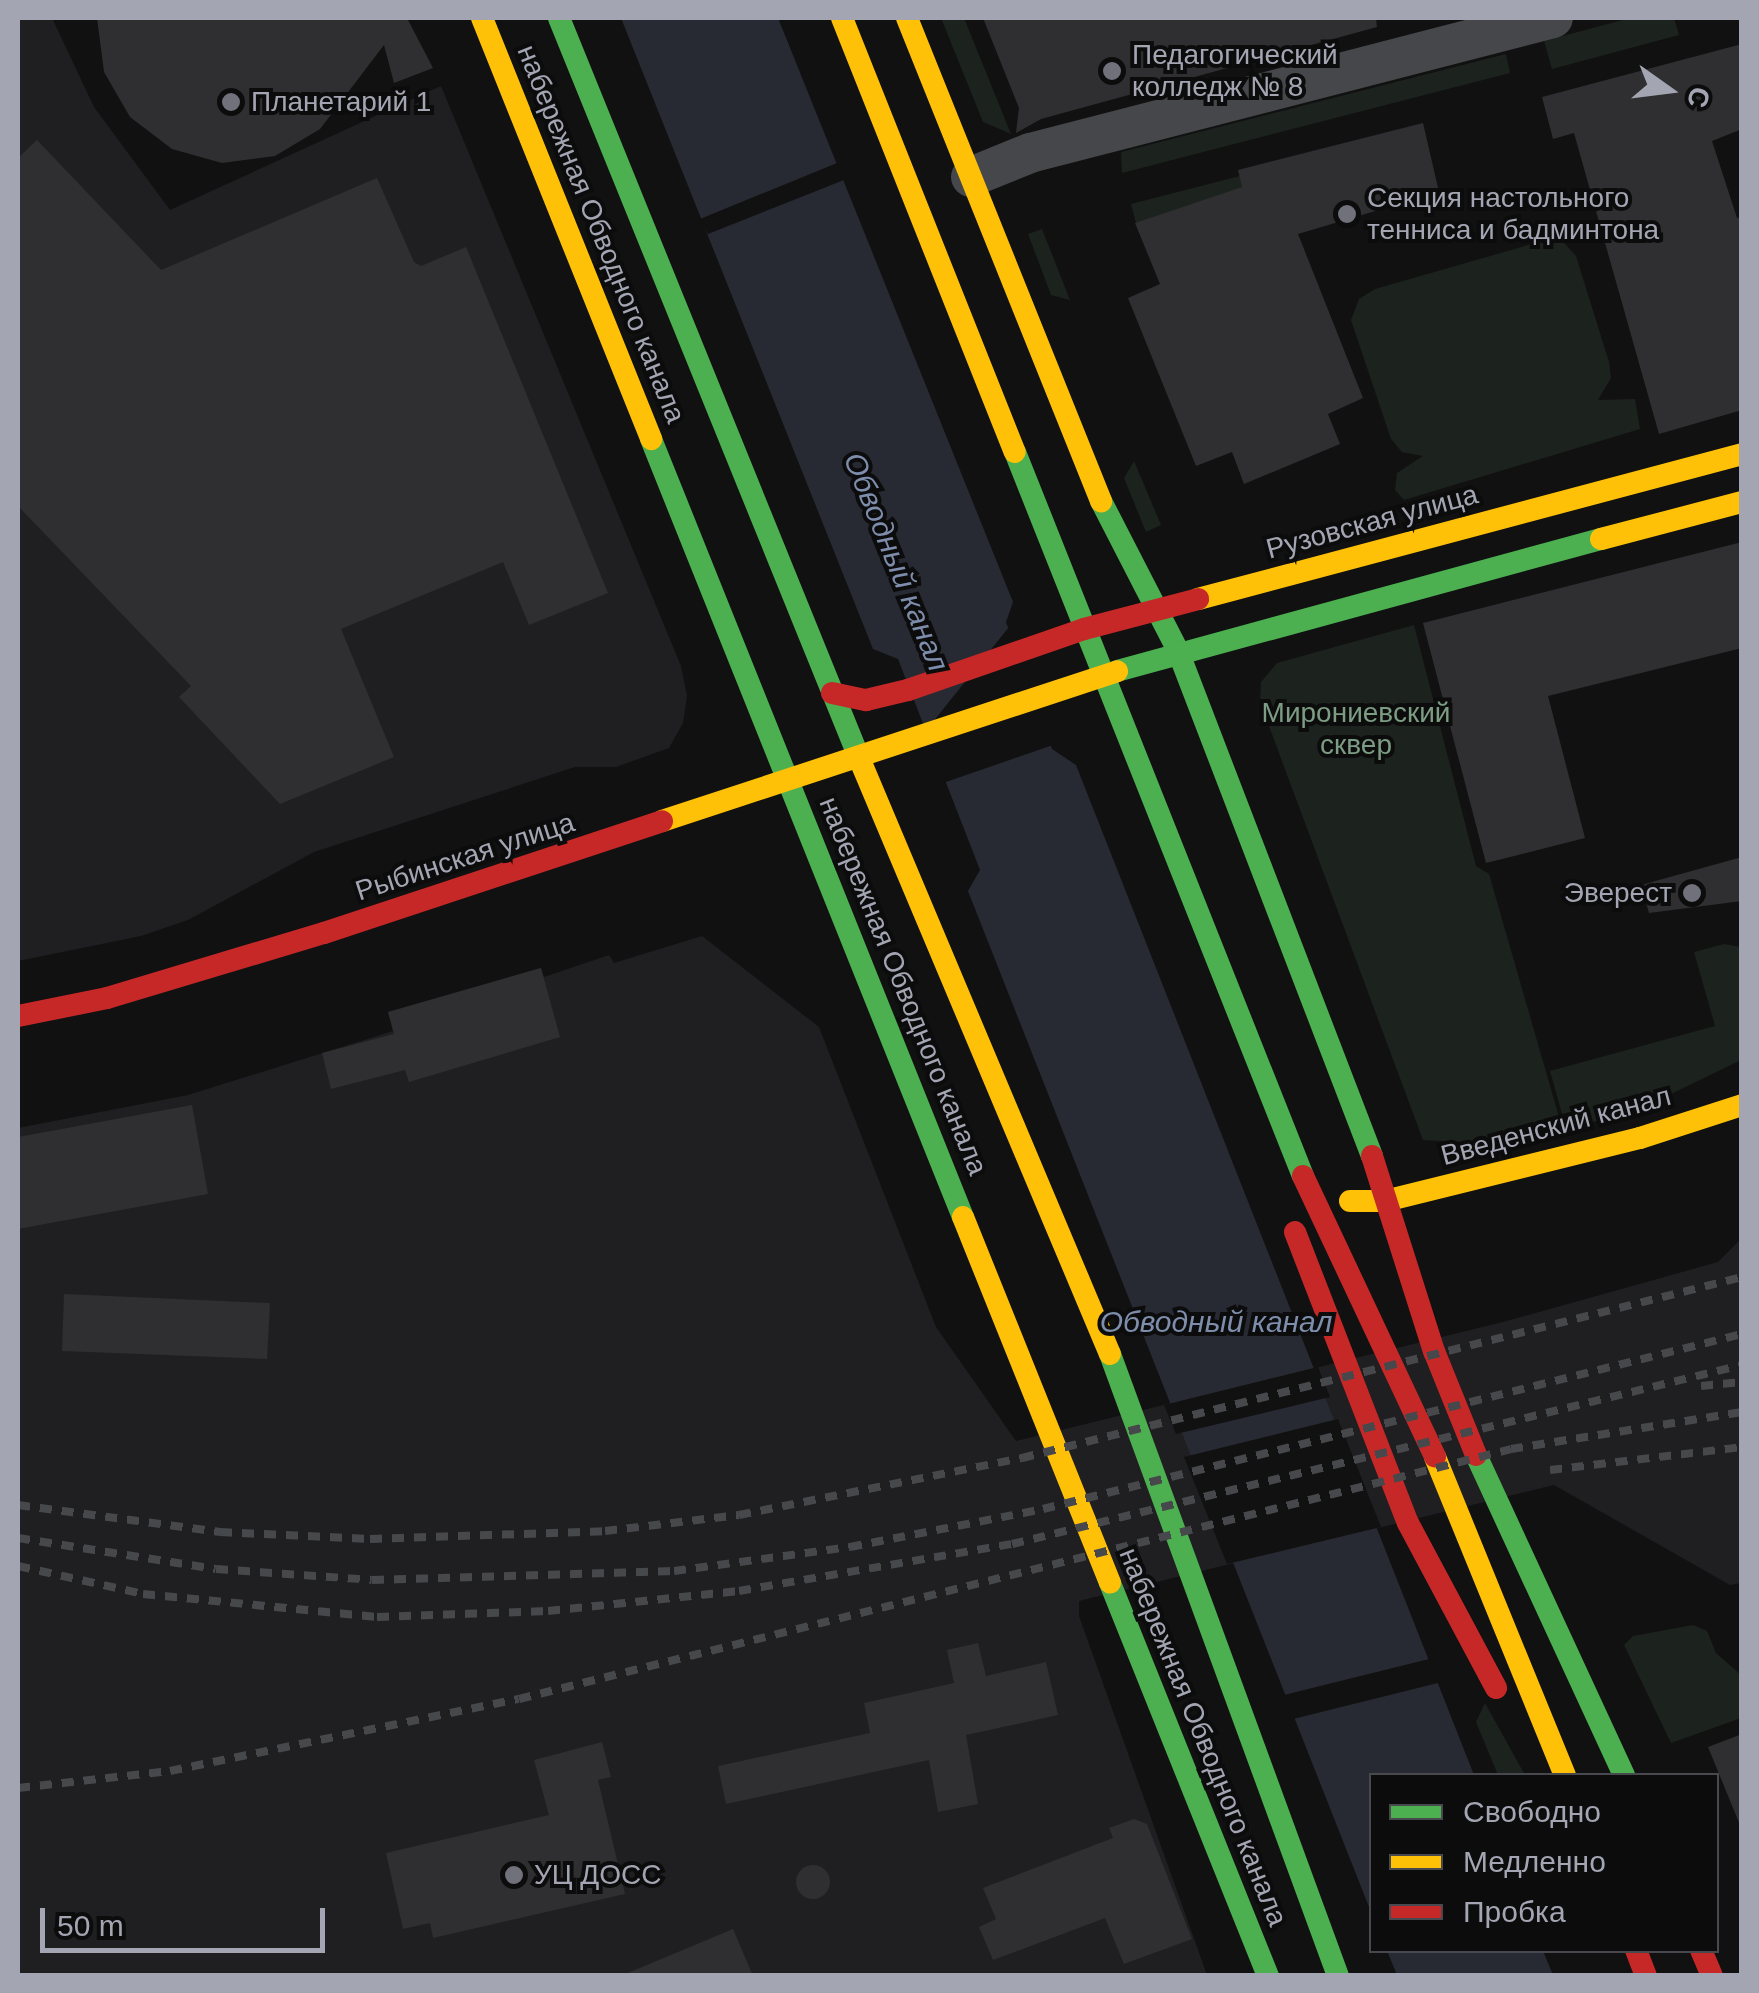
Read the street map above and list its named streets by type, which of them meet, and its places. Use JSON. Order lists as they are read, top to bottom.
{
  "streets": {
    "main road": [
      "набережная Обводного канала",
      "Рузовская улица",
      "Рыбинская улица",
      "Введенский канал"
    ]
  },
  "crossings": [
    ["набережная Обводного канала", "Рузовская улица"],
    ["набережная Обводного канала", "Рыбинская улица"]
  ],
  "water": ["Обводный канал"],
  "parks": ["Мирониевский сквер"],
  "places": [
    "Педагогический колледж № 8",
    "Планетарий 1",
    "Секция настольного тенниса и бадминтона",
    "Эверест",
    "УЦ ДОСС"
  ],
  "legend": ["Свободно", "Медленно", "Пробка"],
  "scale_bar": "50 m",
  "north": "right"
}
